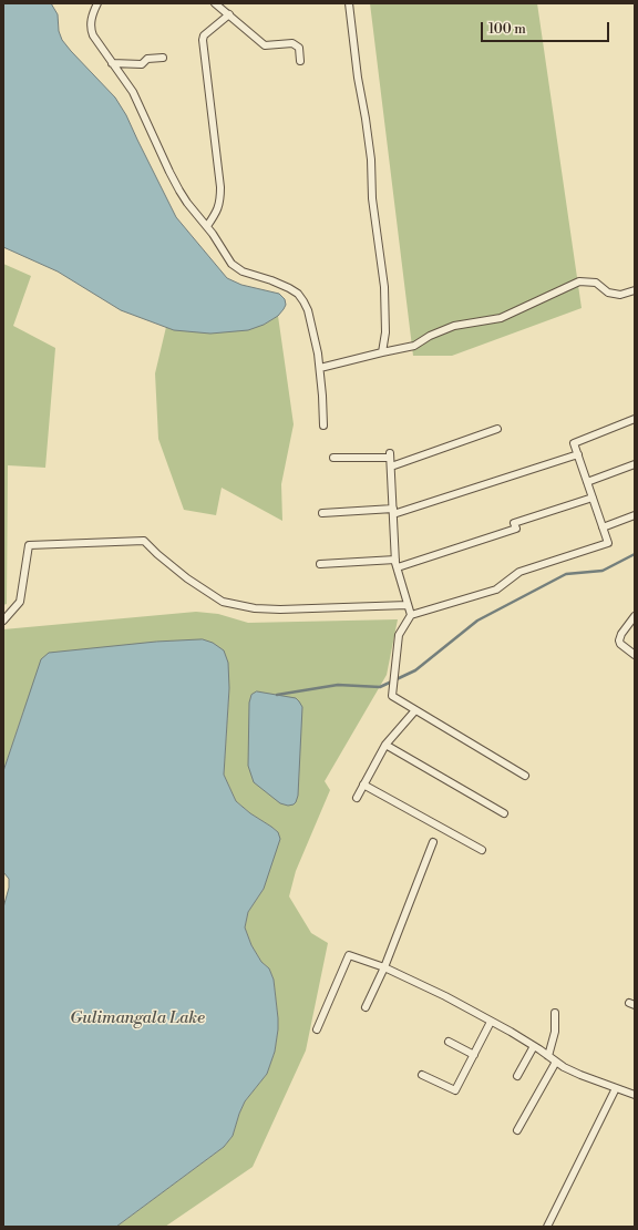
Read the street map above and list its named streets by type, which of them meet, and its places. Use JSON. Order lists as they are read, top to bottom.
{
  "water": ["Gulimangala Lake"],
  "scale_bar": "100 m"
}
